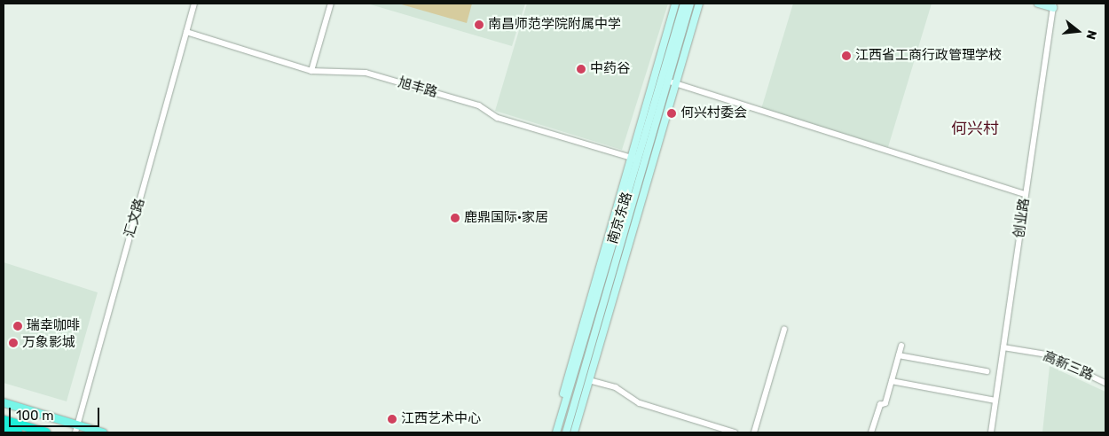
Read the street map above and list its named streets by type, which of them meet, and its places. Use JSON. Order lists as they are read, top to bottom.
{
  "streets": {
    "street": [
      "旭丰路",
      "汇文路",
      "南京东路",
      "创业路",
      "高新三路"
    ]
  },
  "crossings": [
    ["旭丰路", "汇文路"],
    ["旭丰路", "南京东路"],
    ["创业路", "高新三路"]
  ],
  "districts": ["何兴村"],
  "places": [
    "南昌师范学院附属中学",
    "江西省工商行政管理学校",
    "中药谷",
    "何兴村委会",
    "鹿鼎国际·家居",
    "瑞幸咖啡",
    "万象影城",
    "江西艺术中心"
  ],
  "scale_bar": "100 m",
  "north": "right"
}
